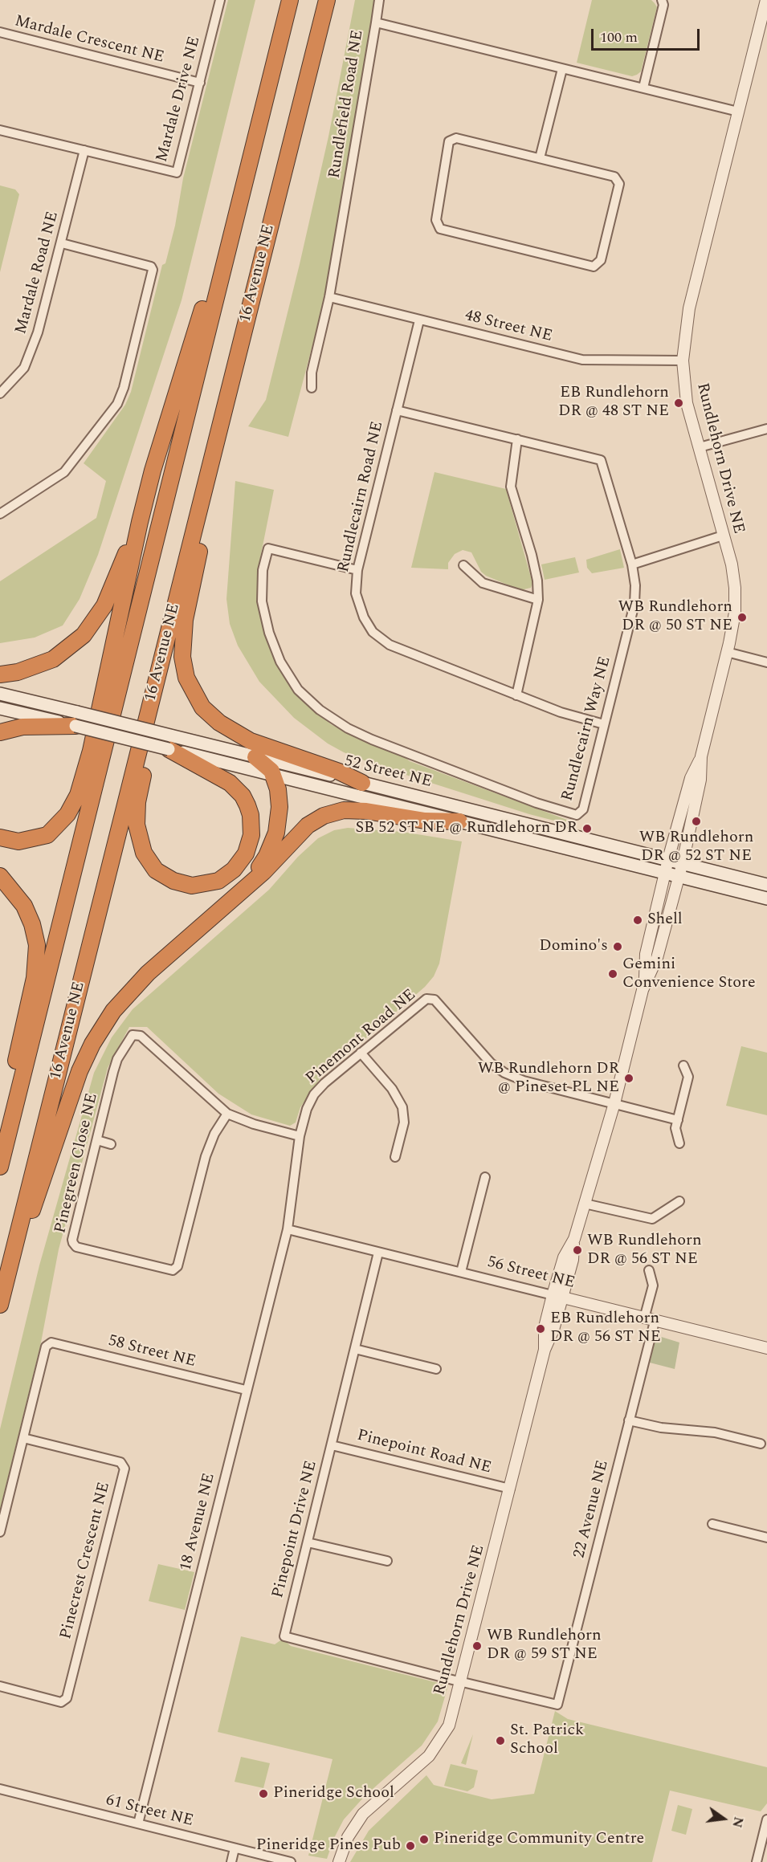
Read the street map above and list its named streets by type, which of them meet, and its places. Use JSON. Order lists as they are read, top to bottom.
{
  "streets": {
    "highway": ["16 Avenue NE"],
    "main road": ["52 Street NE"],
    "street": [
      "Mardale Crescent NE",
      "Mardale Drive NE",
      "Rundlefield Road NE",
      "Mardale Road NE",
      "48 Street NE",
      "Rundlehorn Drive NE",
      "Rundlecairn Road NE",
      "Rundlecairn Way NE",
      "Pinemont Road NE",
      "Pinegreen Close NE",
      "56 Street NE",
      "58 Street NE",
      "Pinepoint Road NE",
      "22 Avenue NE",
      "18 Avenue NE",
      "Pinepoint Drive NE",
      "Pinecrest Crescent NE",
      "61 Street NE"
    ]
  },
  "crossings": [
    ["Mardale Crescent NE", "Mardale Drive NE"],
    ["Mardale Drive NE", "Mardale Road NE"],
    ["Rundlefield Road NE", "48 Street NE"],
    ["Rundlefield Road NE", "Rundlehorn Drive NE"],
    ["48 Street NE", "Rundlehorn Drive NE"],
    ["48 Street NE", "Rundlecairn Road NE"],
    ["Rundlehorn Drive NE", "52 Street NE"],
    ["Rundlehorn Drive NE", "Pinemont Road NE"],
    ["Rundlehorn Drive NE", "56 Street NE"],
    ["Rundlehorn Drive NE", "Pinepoint Road NE"],
    ["Rundlehorn Drive NE", "22 Avenue NE"],
    ["Rundlehorn Drive NE", "Pinepoint Drive NE"],
    ["Rundlecairn Road NE", "Rundlecairn Way NE"],
    ["Pinemont Road NE", "Pinegreen Close NE"],
    ["Pinemont Road NE", "56 Street NE"],
    ["Pinemont Road NE", "18 Avenue NE"],
    ["56 Street NE", "22 Avenue NE"],
    ["56 Street NE", "18 Avenue NE"],
    ["56 Street NE", "Pinepoint Drive NE"],
    ["58 Street NE", "18 Avenue NE"],
    ["58 Street NE", "Pinecrest Crescent NE"],
    ["Pinepoint Road NE", "Pinepoint Drive NE"],
    ["22 Avenue NE", "Pinepoint Drive NE"],
    ["18 Avenue NE", "61 Street NE"]
  ],
  "places": [
    "EB Rundlehorn DR @ 48 ST NE",
    "WB Rundlehorn DR @ 50 ST NE",
    "WB Rundlehorn DR @ 52 ST NE",
    "SB 52 ST NE @ Rundlehorn DR",
    "Shell",
    "Domino's",
    "Gemini Convenience Store",
    "WB Rundlehorn DR @ Pineset PL NE",
    "WB Rundlehorn DR @ 56 ST NE",
    "EB Rundlehorn DR @ 56 ST NE",
    "WB Rundlehorn DR @ 59 ST NE",
    "St. Patrick School",
    "Pineridge School",
    "Pineridge Community Centre",
    "Pineridge Pines Pub"
  ],
  "scale_bar": "100 m",
  "north": "right"
}
